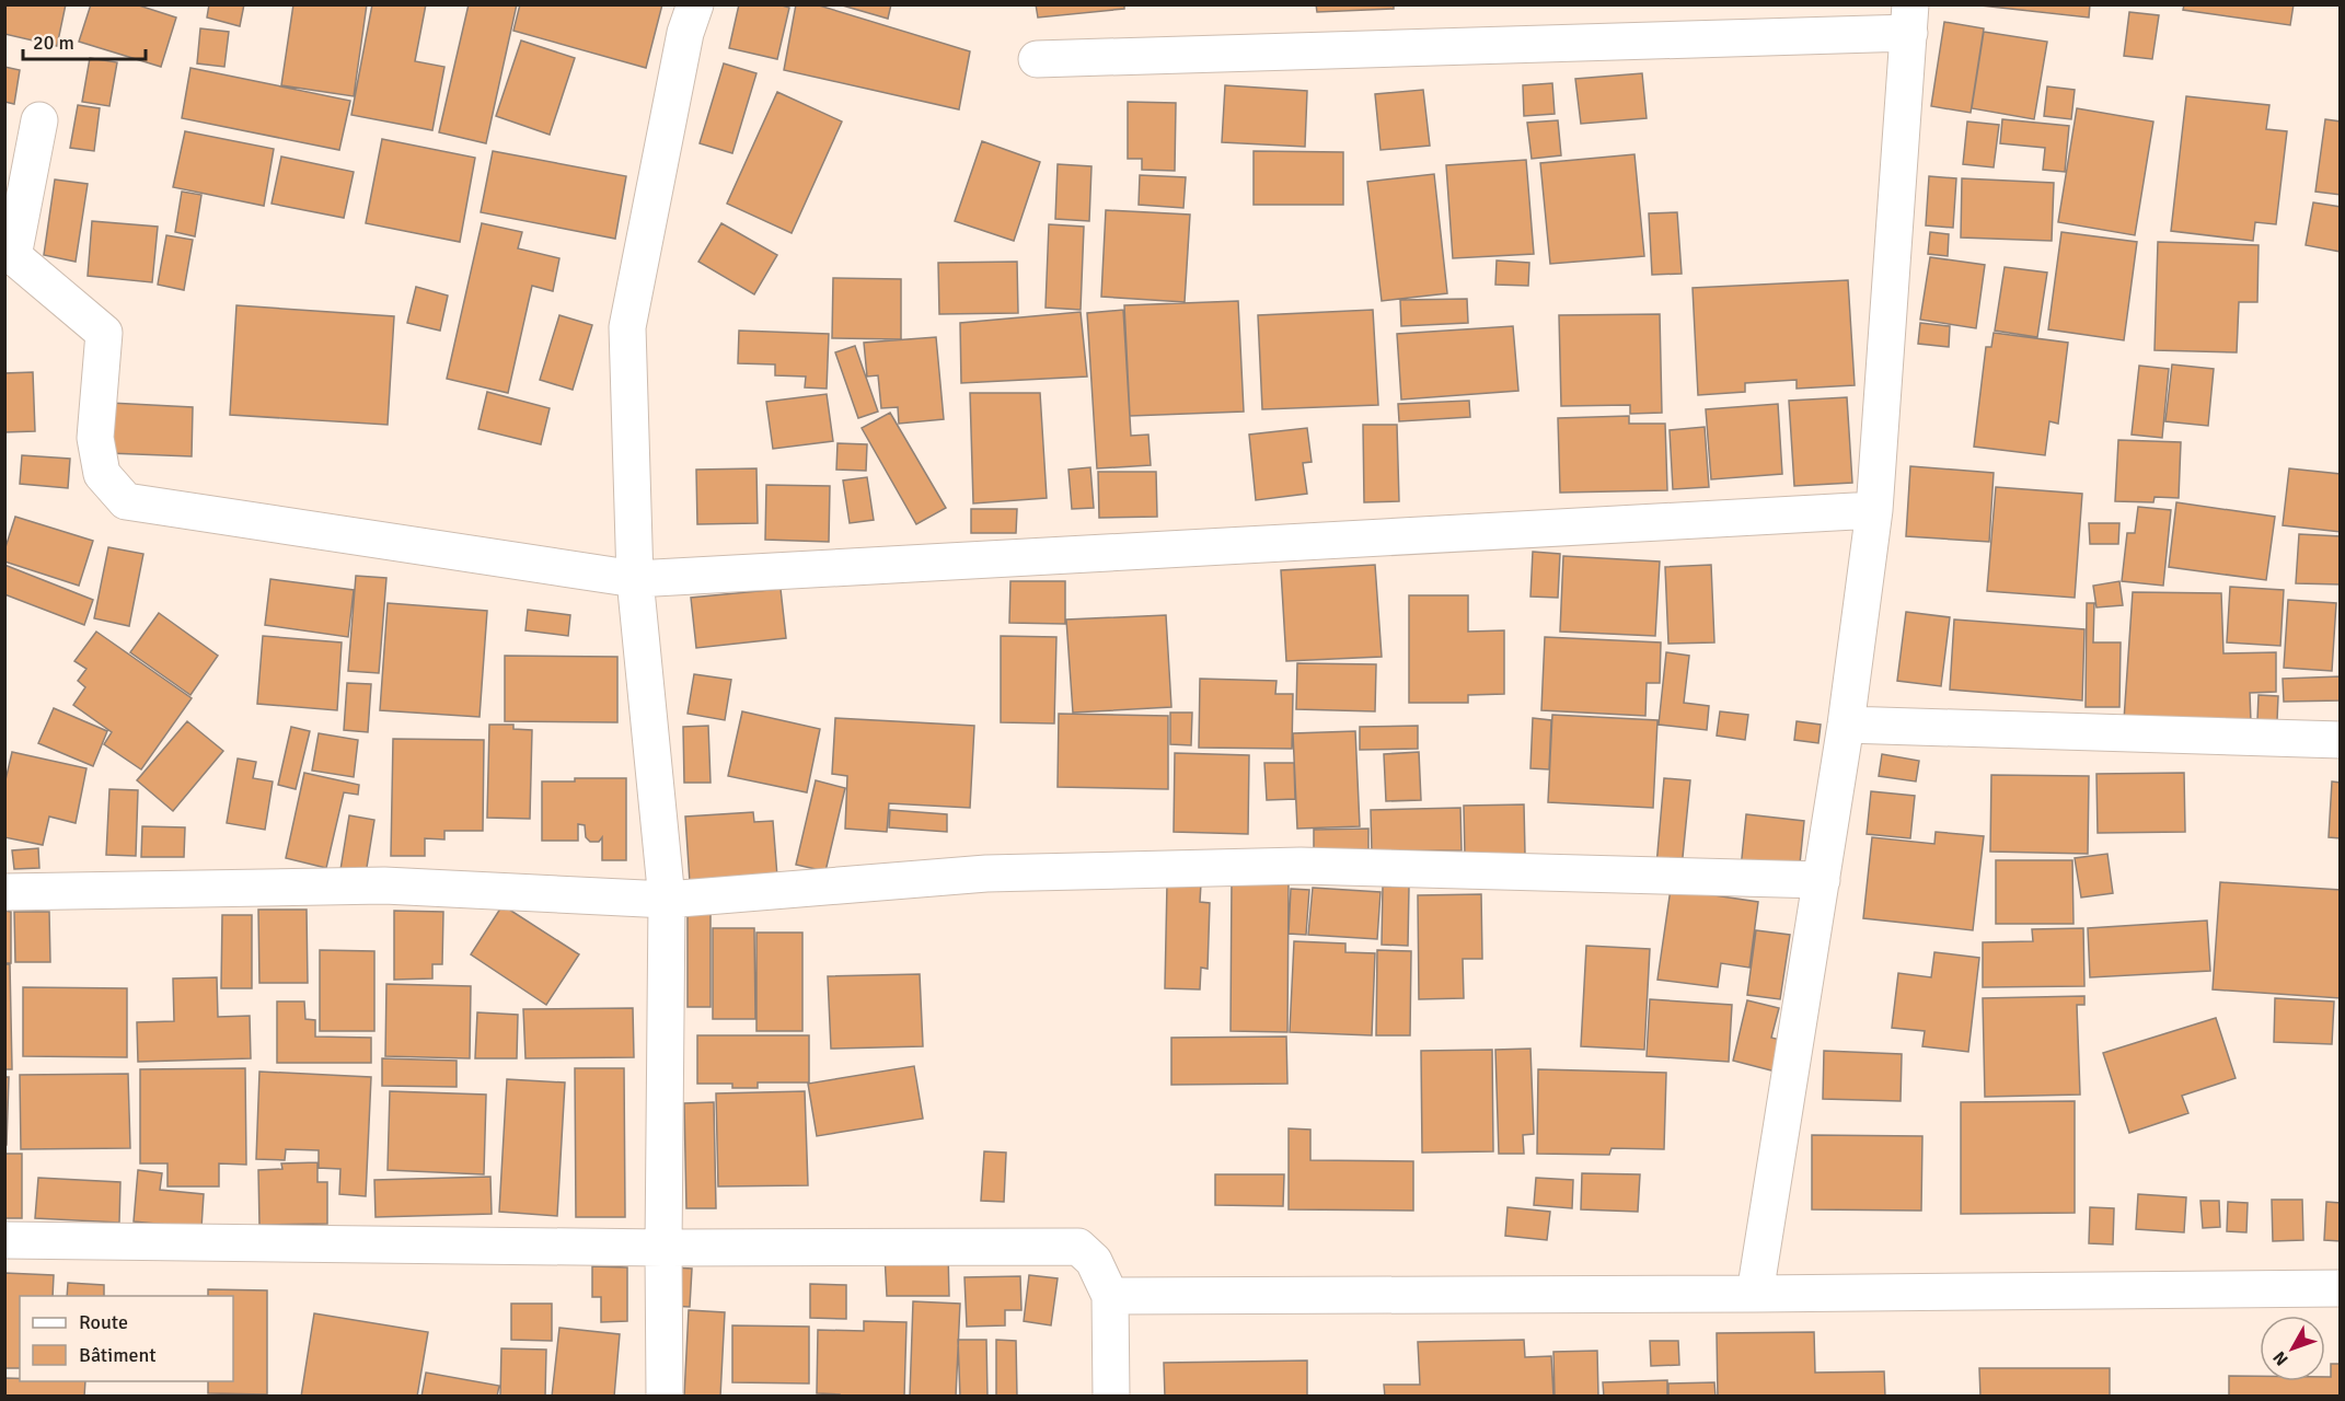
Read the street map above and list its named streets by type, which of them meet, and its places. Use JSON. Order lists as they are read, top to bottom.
{
  "legend": ["Route", "Bâtiment"],
  "scale_bar": "20 m",
  "north": "bottom left"
}
